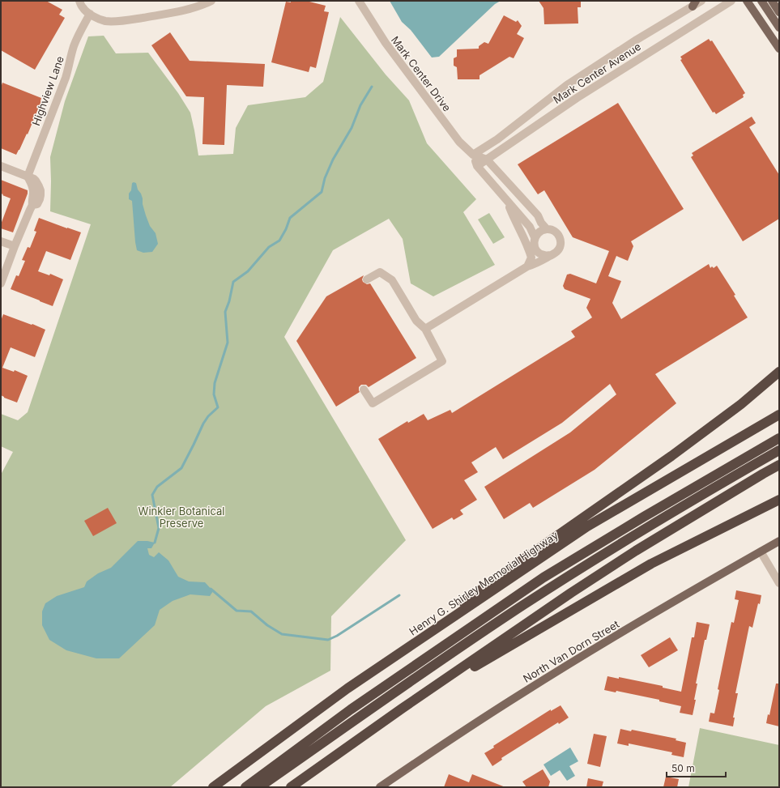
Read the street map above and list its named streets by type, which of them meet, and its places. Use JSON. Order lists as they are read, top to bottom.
{
  "streets": {
    "highway": ["Henry G. Shirley Memorial Highway"],
    "main road": ["North Van Dorn Street"],
    "street": ["Mark Center Avenue", "Mark Center Drive", "Highview Lane"]
  },
  "crossings": [
    ["Mark Center Avenue", "Mark Center Drive"]
  ],
  "parks": ["Winkler Botanical Preserve"],
  "scale_bar": "50 m"
}
